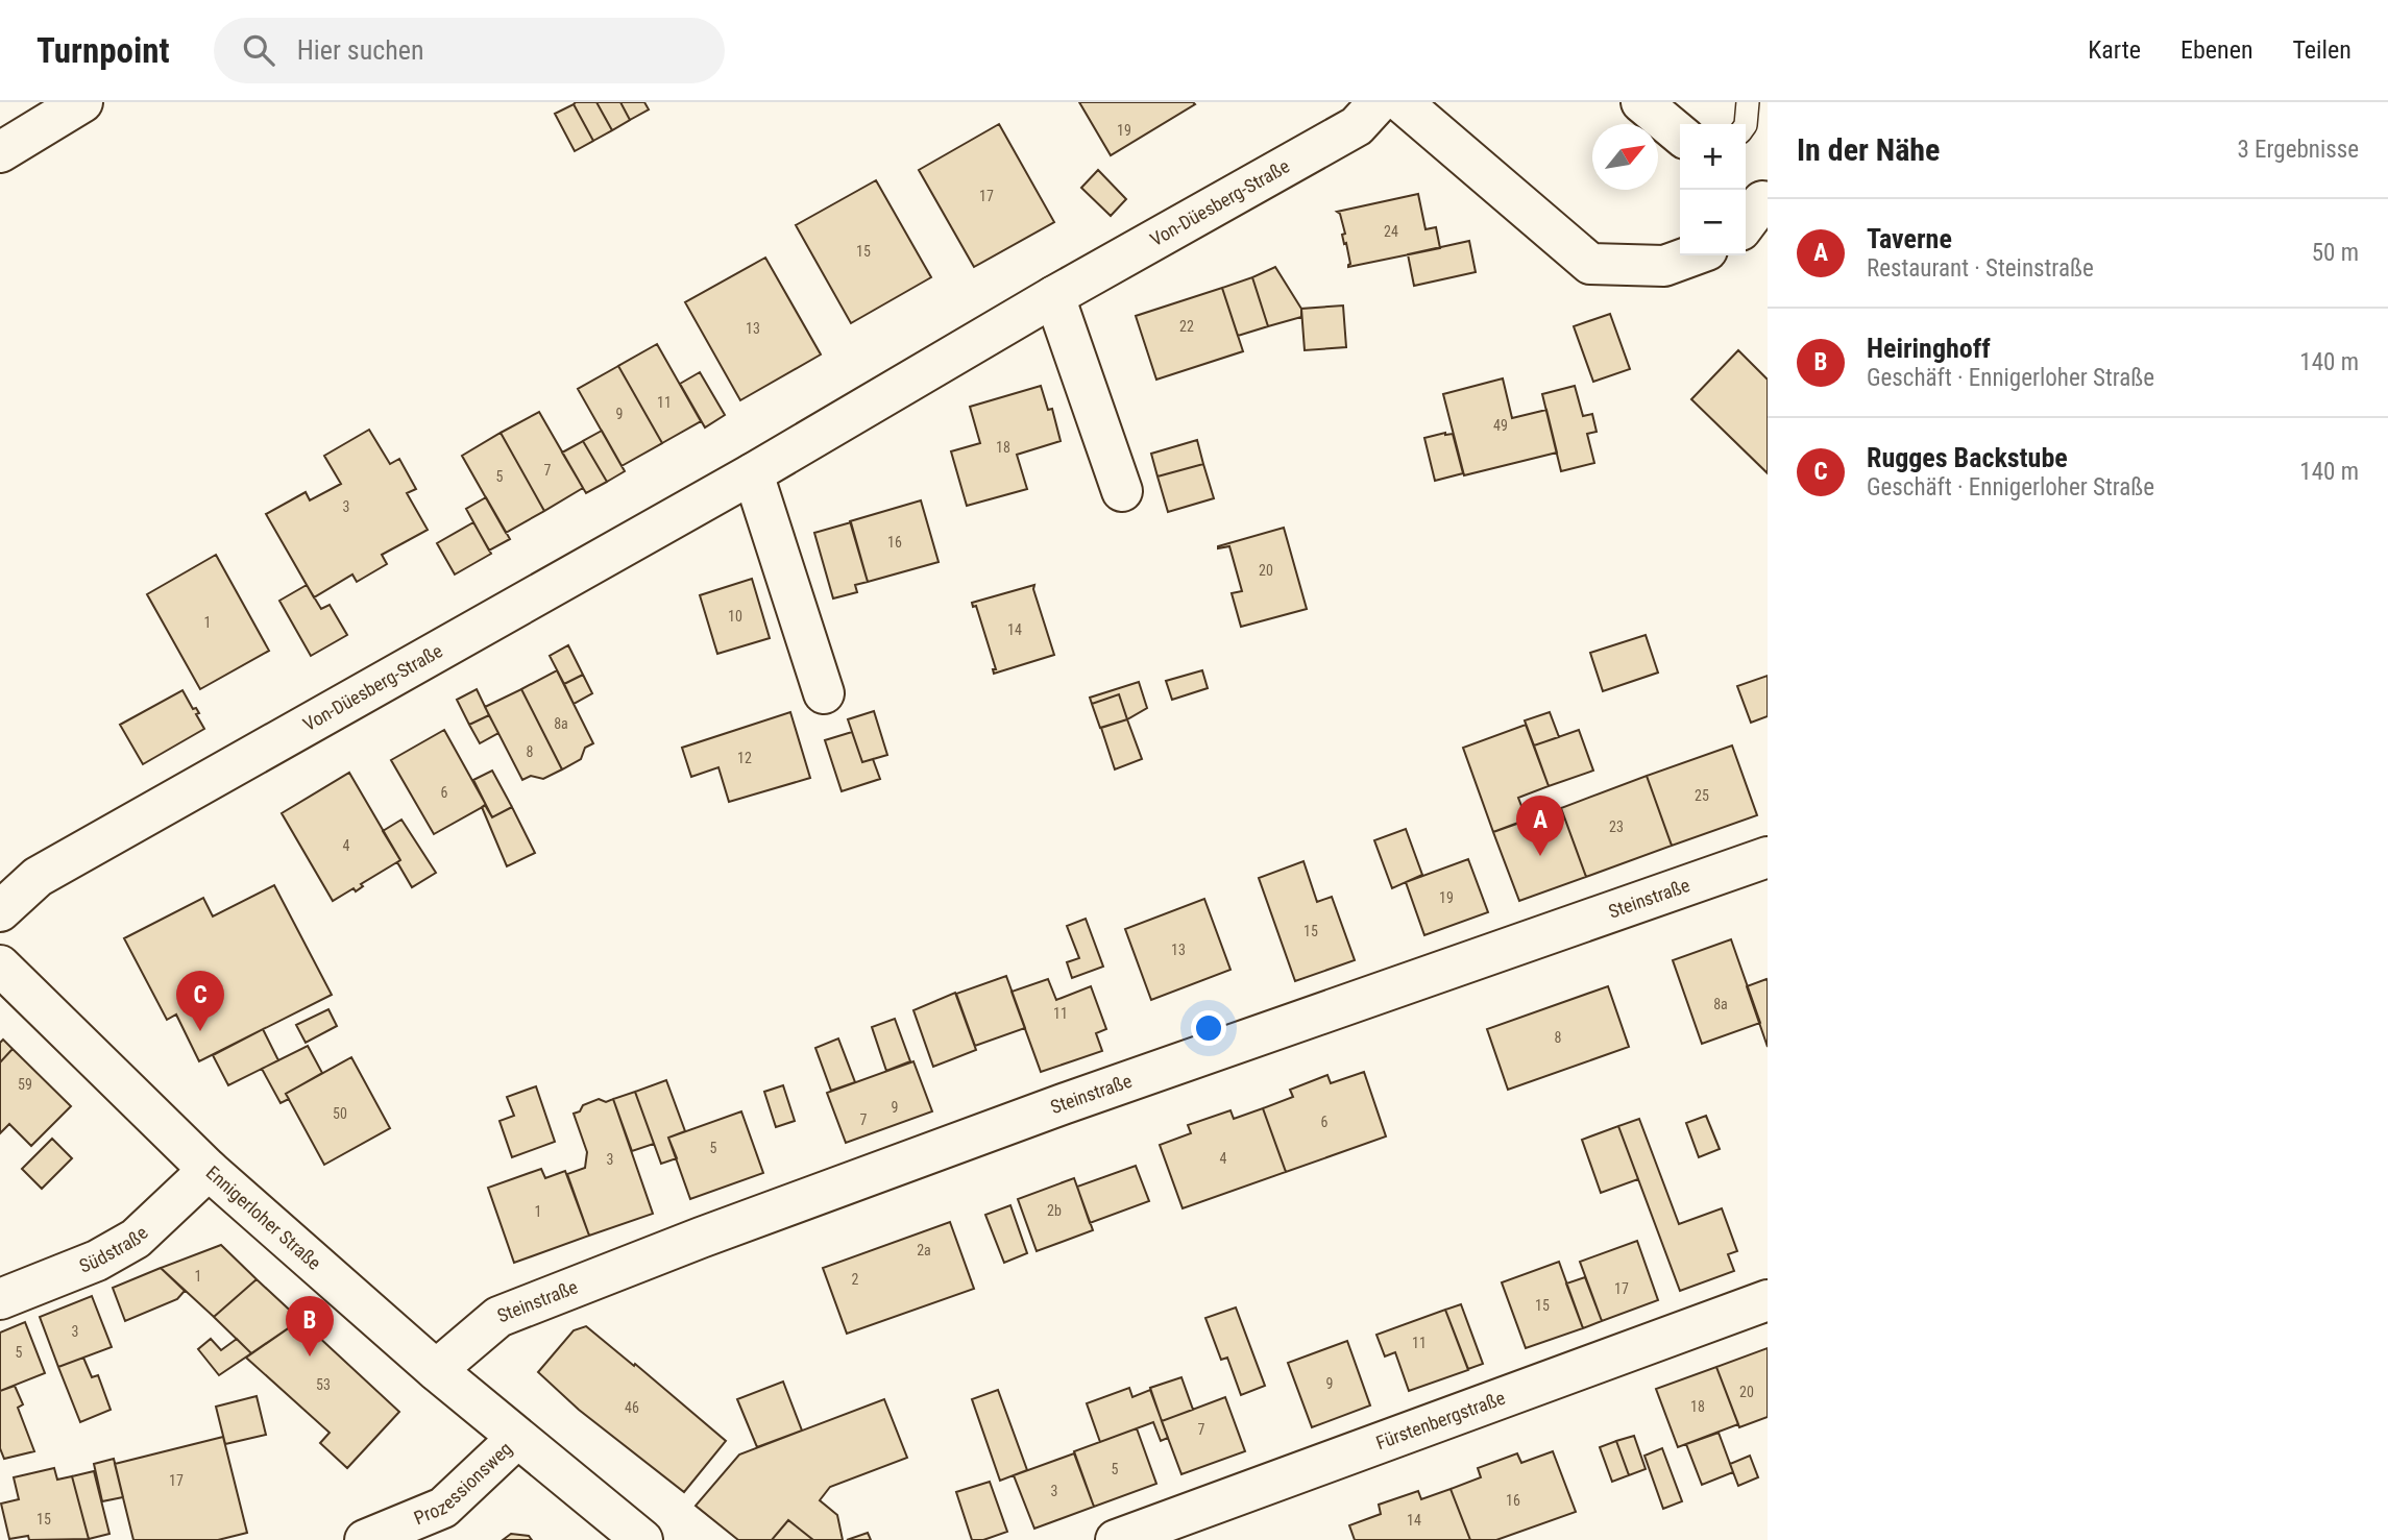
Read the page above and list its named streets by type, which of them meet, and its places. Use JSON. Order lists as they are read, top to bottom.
{
  "streets": {
    "street": [
      "Von-Düesberg-Straße",
      "Steinstraße",
      "Ennigerloher Straße",
      "Südstraße",
      "Fürstenbergstraße",
      "Prozessionsweg"
    ]
  },
  "crossings": [
    ["Steinstraße", "Ennigerloher Straße"],
    ["Ennigerloher Straße", "Südstraße"],
    ["Ennigerloher Straße", "Prozessionsweg"]
  ],
  "house_numbers": [
    "19",
    "17",
    "24",
    "15",
    "22",
    "13",
    "11",
    "9",
    "49",
    "18",
    "7",
    "5",
    "3",
    "16",
    "20",
    "10",
    "1",
    "14",
    "8a",
    "8",
    "12",
    "6",
    "25",
    "23",
    "4",
    "19",
    "15",
    "13",
    "8a",
    "11",
    "8",
    "59",
    "9",
    "50",
    "7",
    "6",
    "5",
    "4",
    "3",
    "2b",
    "1",
    "2a",
    "1",
    "2",
    "17",
    "15",
    "3",
    "11",
    "5",
    "9",
    "53",
    "20",
    "18",
    "46",
    "7",
    "5",
    "17",
    "3",
    "16",
    "15",
    "14"
  ],
  "north": "top right",
  "page": {
    "header": "Turnpoint",
    "search": "Hier suchen",
    "nav": ["Karte", "Ebenen", "Teilen"],
    "heading": ["In der Nähe", "3 Ergebnisse"],
    "map_buttons": ["+", "−"],
    "list": [
      {
        "mark": "A",
        "name": "Taverne",
        "note": "Restaurant · Steinstraße",
        "value": "50 m"
      },
      {
        "mark": "B",
        "name": "Heiringhoff",
        "note": "Geschäft · Ennigerloher Straße",
        "value": "140 m"
      },
      {
        "mark": "C",
        "name": "Rugges Backstube",
        "note": "Geschäft · Ennigerloher Straße",
        "value": "140 m"
      }
    ],
    "pins": ["A", "C", "B"]
  }
}
